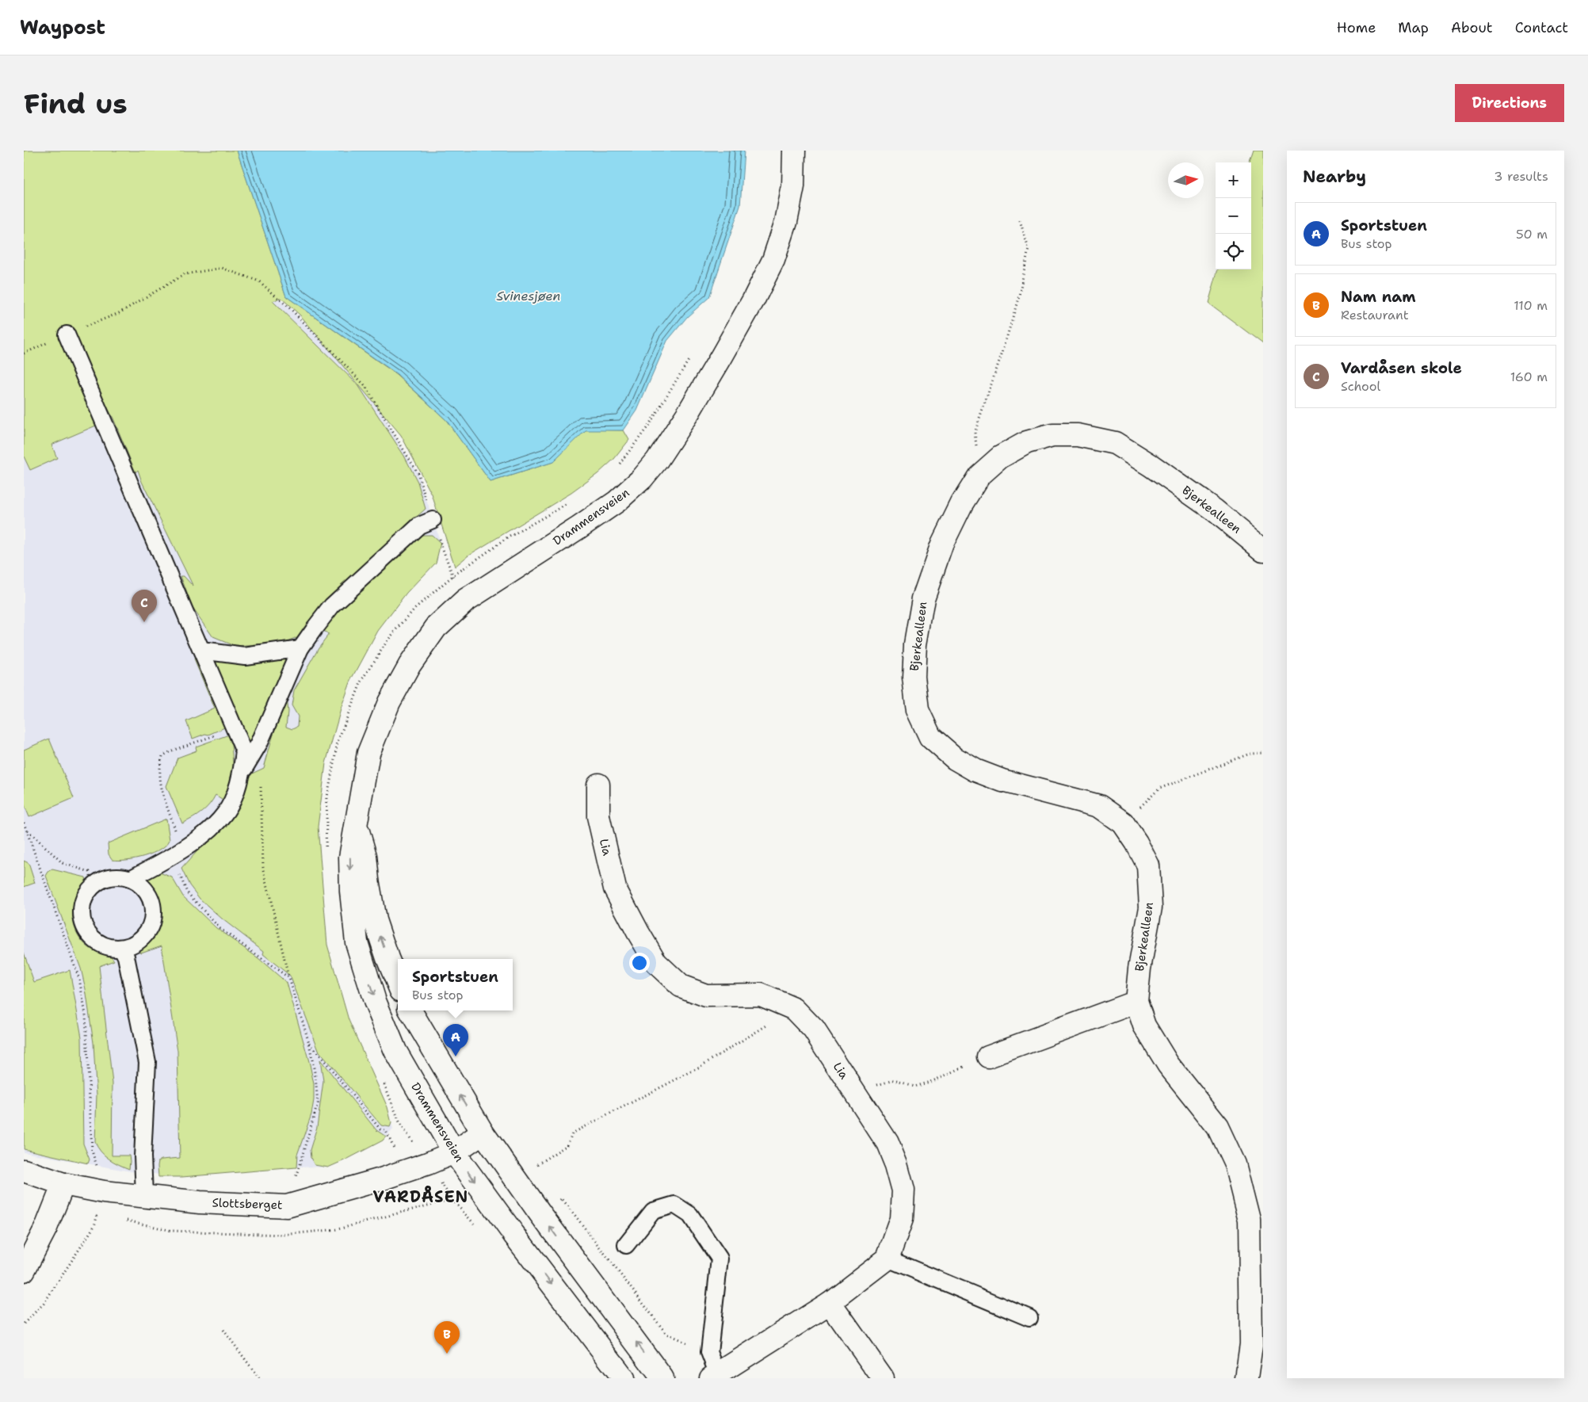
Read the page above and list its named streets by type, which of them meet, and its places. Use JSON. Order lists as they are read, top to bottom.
{
  "streets": {
    "street": [
      "Bjerkealleen",
      "Drammensveien",
      "Lia",
      "Slottsberget"
    ]
  },
  "crossings": [
    ["Drammensveien", "Slottsberget"]
  ],
  "districts": ["VARDÅSEN"],
  "water": ["Svinesjøen"],
  "north": "right",
  "page": {
    "header": "Waypost",
    "nav": [
      "Home",
      "Map",
      "About",
      "Contact"
    ],
    "buttons": "Directions",
    "title": "Find us",
    "heading": ["Nearby", "3 results"],
    "map_buttons": ["+", "−"],
    "list": [
      {
        "mark": "A",
        "name": "Sportstuen",
        "note": "Bus stop",
        "value": "50 m"
      },
      {
        "mark": "B",
        "name": "Nam nam",
        "note": "Restaurant",
        "value": "110 m"
      },
      {
        "mark": "C",
        "name": "Vardåsen skole",
        "note": "School",
        "value": "160 m"
      }
    ],
    "pins": ["C", "A", "B"],
    "popup": ["Sportstuen", "Bus stop"]
  }
}
